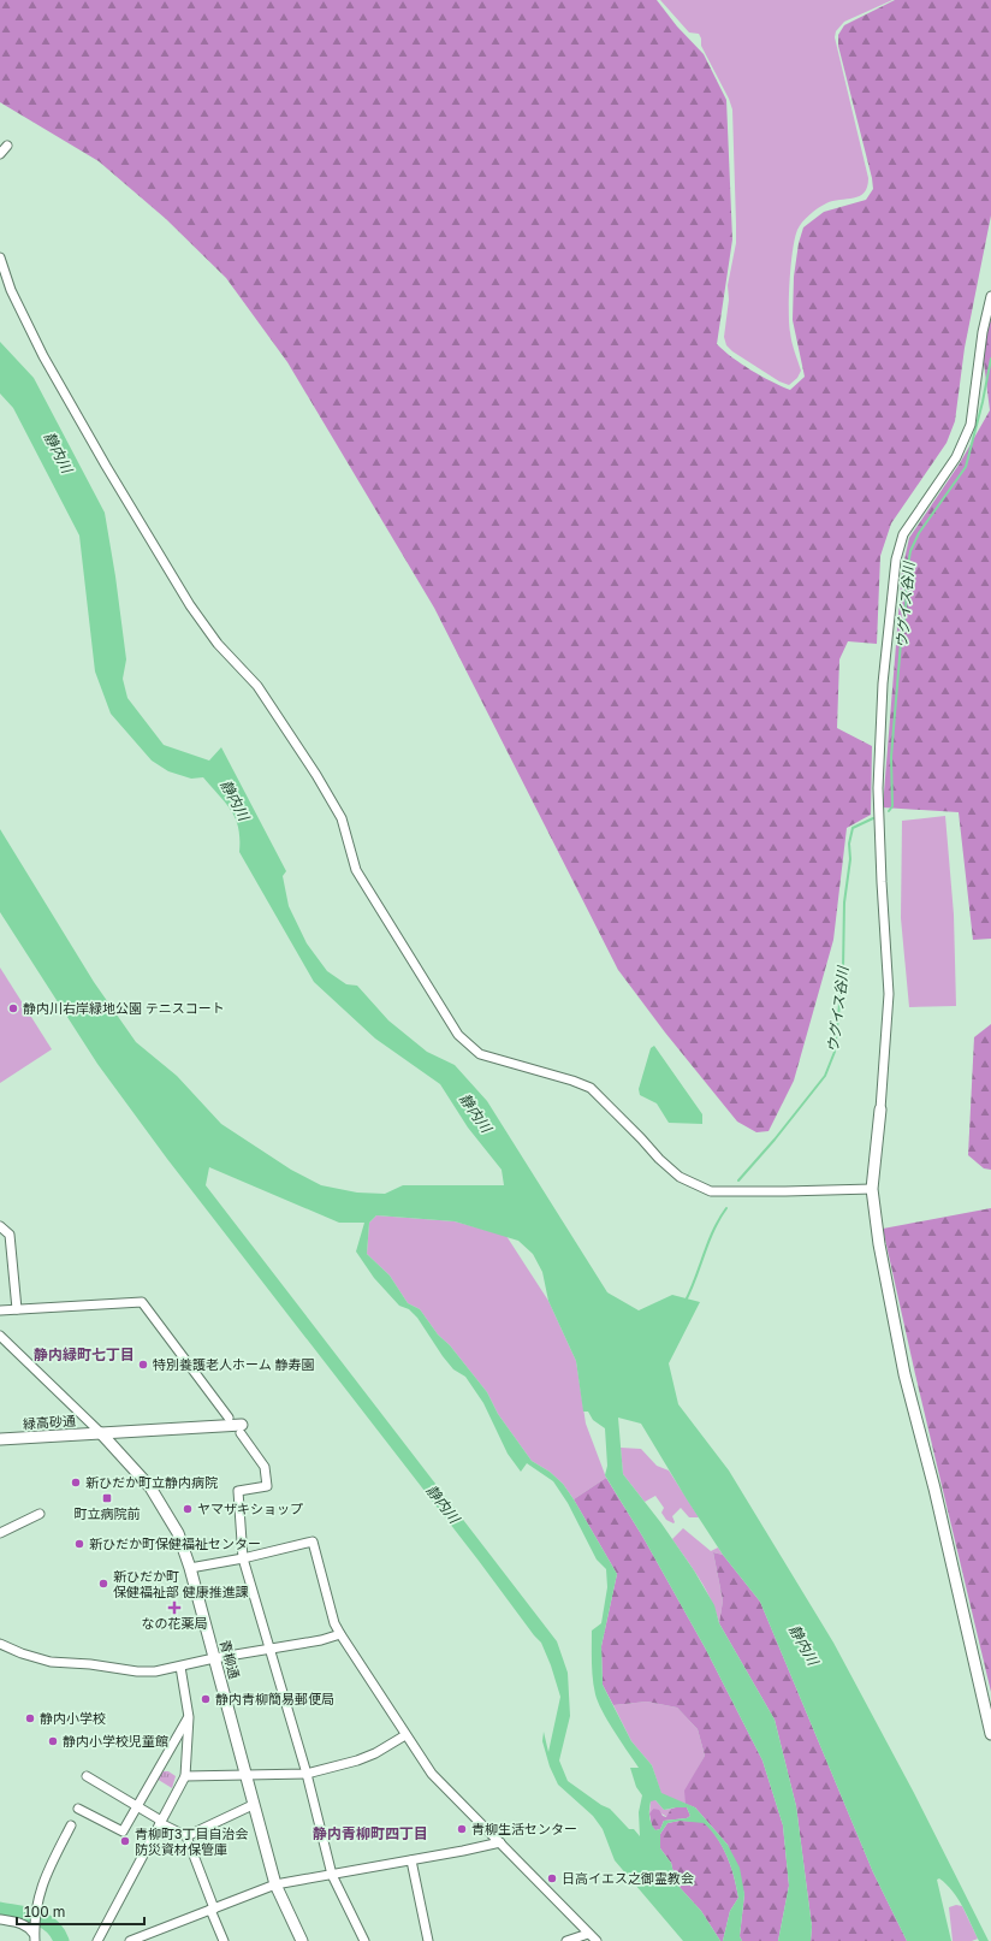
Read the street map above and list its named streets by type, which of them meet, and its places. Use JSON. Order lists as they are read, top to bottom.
{
  "streets": {
    "street": ["緑高砂通", "青柳通"]
  },
  "crossings": [
    ["緑高砂通", "青柳通"]
  ],
  "districts": ["静内緑町七丁目", "静内青柳町四丁目"],
  "water": ["静内川", "ウグイス谷川"],
  "places": {
    "other": [
      "静内川右岸緑地公園 テニスコート",
      "特別養護老人ホーム 静寿園",
      "新ひだか町立静内病院",
      "ヤマザキショップ",
      "新ひだか町保健福祉センター",
      "新ひだか町 保健福祉部 健康推進課",
      "静内青柳簡易郵便局",
      "静内小学校",
      "静内小学校児童館",
      "青柳生活センター",
      "青柳町3丁目自治会 防災資材保管庫",
      "日高イエス之御霊教会"
    ],
    "transit": ["町立病院前"],
    "health": ["なの花薬局"]
  },
  "scale_bar": "100 m"
}
